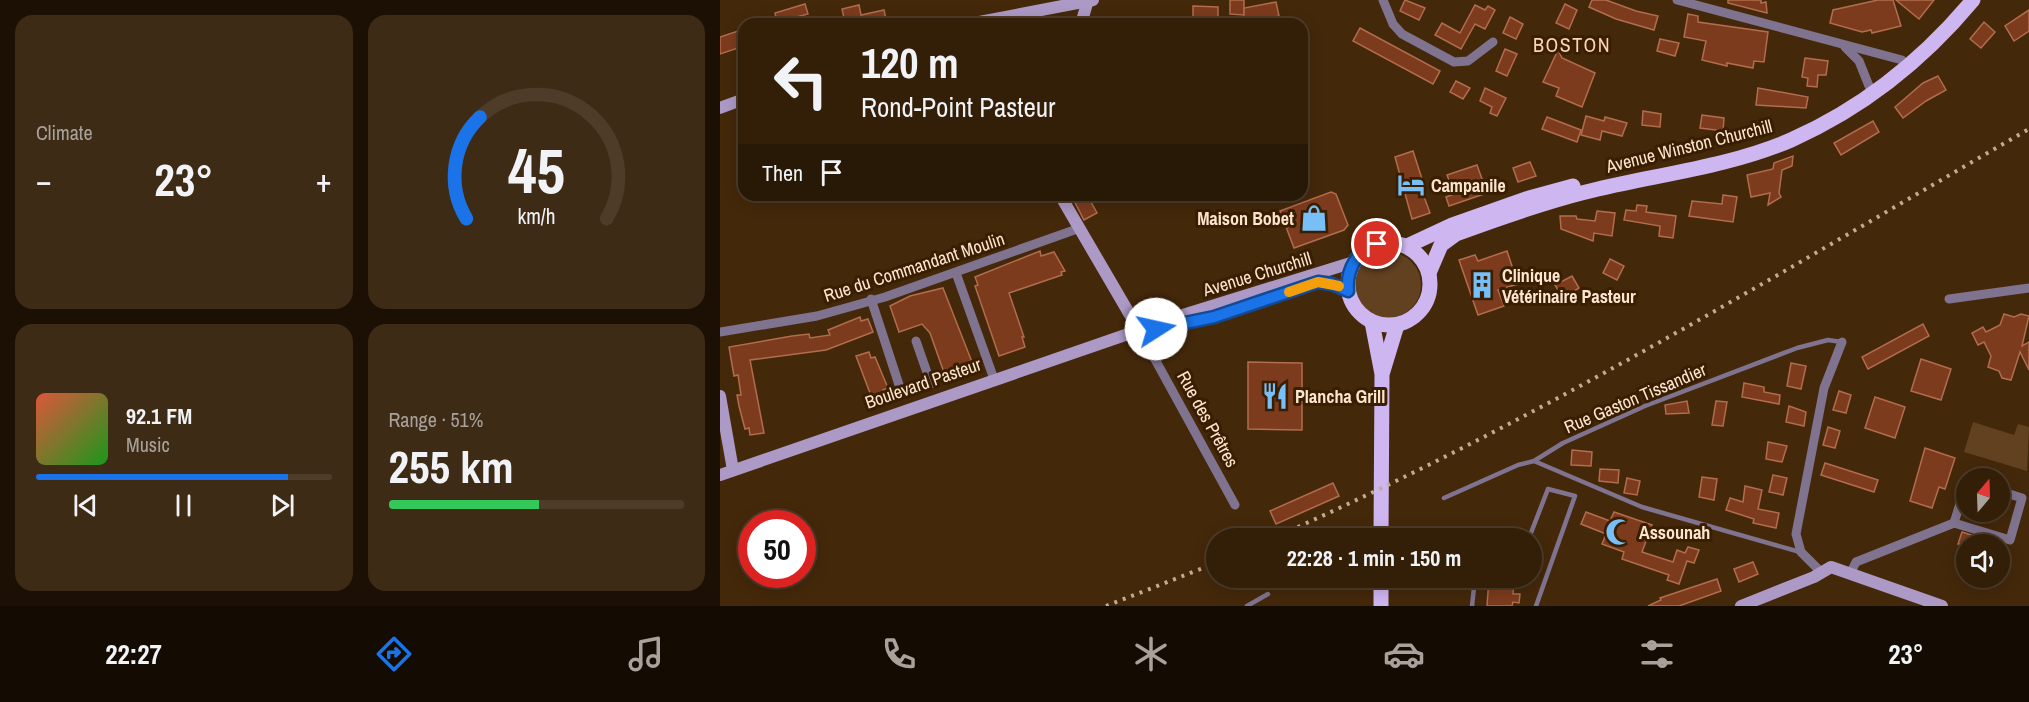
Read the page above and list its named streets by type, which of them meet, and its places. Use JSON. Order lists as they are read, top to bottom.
{
  "streets": {
    "main road": [
      "Avenue Winston Churchill",
      "Avenue Churchill",
      "Boulevard Pasteur",
      "Rue des Prêtres"
    ],
    "street": ["Rue du Commandant Moulin"],
    "lane": ["Rue Gaston Tissandier"]
  },
  "crossings": [
    ["Avenue Winston Churchill", "Avenue Churchill"],
    ["Rue du Commandant Moulin", "Rue des Prêtres"],
    ["Avenue Churchill", "Boulevard Pasteur"],
    ["Avenue Churchill", "Rue des Prêtres"],
    ["Boulevard Pasteur", "Rue des Prêtres"]
  ],
  "districts": ["BOSTON"],
  "places": {
    "hotel": ["Campanile"],
    "shop": ["Maison Bobet"],
    "building": ["Clinique Vétérinaire Pasteur"],
    "restaurant": ["Plancha Grill"],
    "mosque": ["Assounah"]
  },
  "north": "top",
  "page": {
    "tile": [
      "Climate",
      ["Range · 51%", "255 km"]
    ],
    "turn": ["120 m", "Rond-Point Pasteur"],
    "then": "Then",
    "heat": ["−", "23°", "+"],
    "song": ["92.1 FM", "Music"],
    "limit": "50",
    "trip": "22:28 · 1 min · 150 m",
    "tabs": ["22:27", "23°"],
    "gauge": ["45", "km/h"]
  }
}
